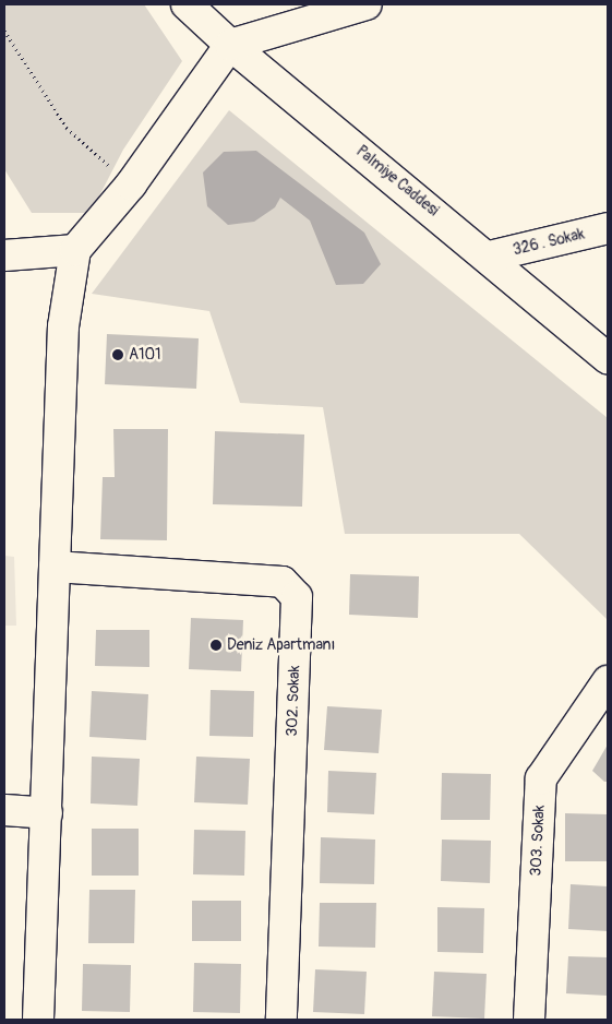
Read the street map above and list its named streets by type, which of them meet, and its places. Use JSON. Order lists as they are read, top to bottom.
{
  "streets": {
    "street": [
      "Palmiye Caddesi",
      "326 . Sokak",
      "302. Sokak",
      "303. Sokak"
    ]
  },
  "crossings": [
    ["Palmiye Caddesi", "326 . Sokak"]
  ],
  "places": ["A101", "Deniz Apartmanı"]
}
